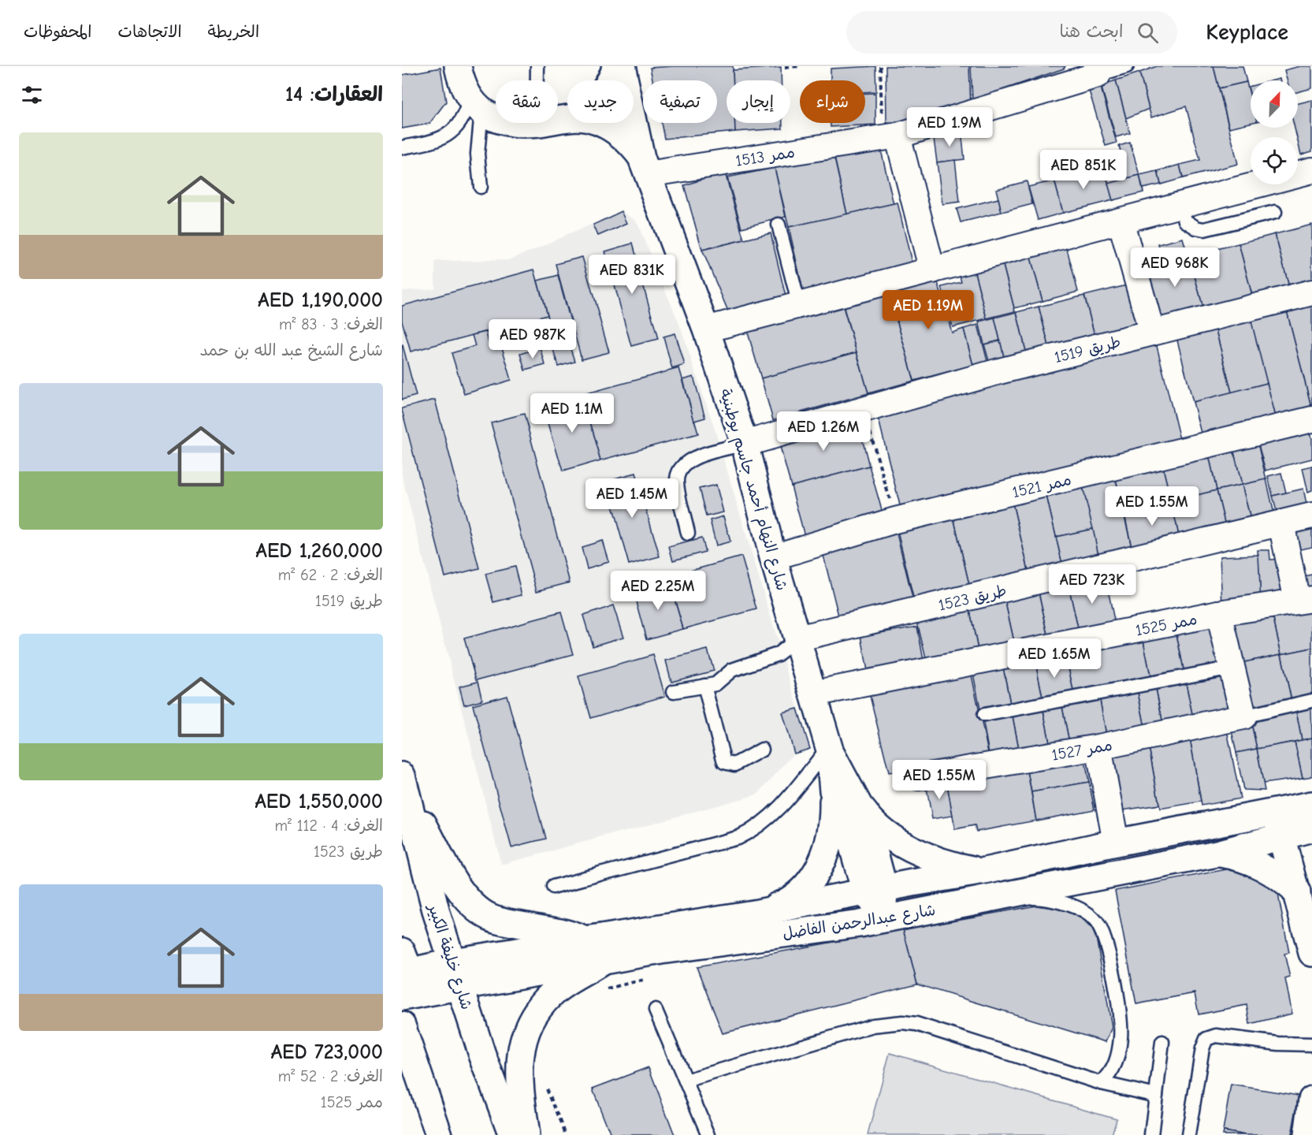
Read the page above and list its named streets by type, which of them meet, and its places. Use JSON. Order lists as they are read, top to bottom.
{
  "streets": {
    "street": [
      "ممر 1513",
      "طريق 1519",
      "ممر 1521",
      "شارع النهام أحمد جاسم بوطبنية",
      "طريق 1523",
      "ممر 1525",
      "ممر 1527",
      "شارع عبدالرحمن الفاضل",
      "شارع خليفة الكبير"
    ]
  },
  "crossings": [
    ["ممر 1513", "شارع النهام أحمد جاسم بوطبنية"],
    ["طريق 1519", "شارع النهام أحمد جاسم بوطبنية"],
    ["ممر 1521", "شارع النهام أحمد جاسم بوطبنية"],
    ["شارع النهام أحمد جاسم بوطبنية", "طريق 1523"],
    ["شارع النهام أحمد جاسم بوطبنية", "ممر 1525"],
    ["شارع النهام أحمد جاسم بوطبنية", "شارع عبدالرحمن الفاضل"],
    ["طريق 1523", "ممر 1525"],
    ["شارع عبدالرحمن الفاضل", "شارع خليفة الكبير"]
  ],
  "north": "top right",
  "page": {
    "header": "Keyplace",
    "search": "ابحث هنا",
    "nav": ["الخريطة", "الاتجاهات", "المحفوظات"],
    "heading": "العقارات: 14",
    "chip": [
      "شراء",
      "إيجار",
      "تصفية",
      "جديد",
      "شقة"
    ],
    "price": [
      "AED 1.9M",
      "AED 851K",
      "AED 968K",
      "AED 831K",
      "AED 1.19M",
      "AED 987K",
      "AED 1.1M",
      "AED 1.26M",
      "AED 1.45M",
      "AED 1.55M",
      "AED 723K",
      "AED 2.25M",
      "AED 1.65M",
      "AED 1.55M"
    ],
    "list": [
      {
        "name": "AED 1,190,000",
        "note": "الغرف: 3 · 83 m² · شارع الشيخ عبد الله بن حمد"
      },
      {
        "name": "AED 1,260,000",
        "note": "الغرف: 2 · 62 m² · طريق 1519"
      },
      {
        "name": "AED 1,550,000",
        "note": "الغرف: 4 · 112 m² · طريق 1523"
      },
      {
        "name": "AED 723,000",
        "note": "الغرف: 2 · 52 m² · ممر 1525"
      }
    ]
  }
}
